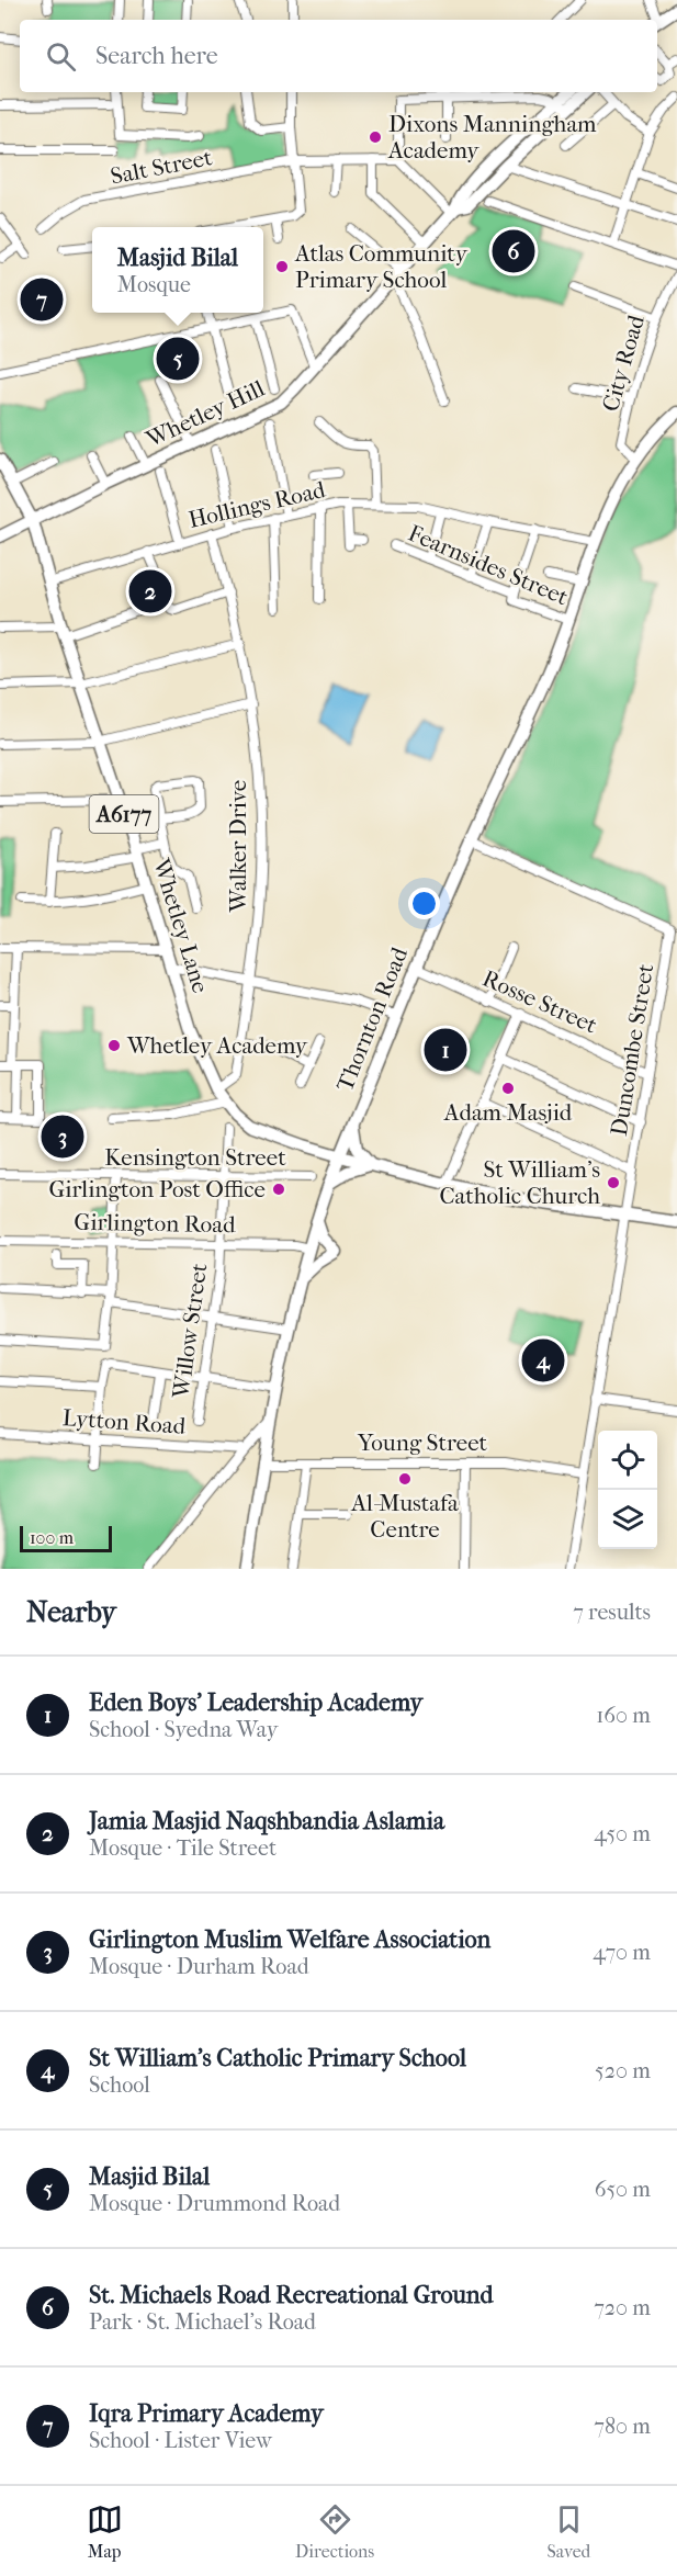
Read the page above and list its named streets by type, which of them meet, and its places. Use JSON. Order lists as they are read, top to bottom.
{
  "streets": {
    "main road": [
      "Whetley Hill",
      "A6177",
      "Whetley Lane",
      "Thornton Road"
    ],
    "street": [
      "Salt Street",
      "City Road",
      "Hollings Road",
      "Fearnsides Street",
      "Walker Drive",
      "Rosse Street",
      "Duncombe Street",
      "Kensington Street",
      "Girlington Road",
      "Willow Street",
      "Lytton Road",
      "Young Street"
    ]
  },
  "crossings": [
    ["City Road", "Thornton Road"],
    ["Whetley Hill", "A6177"],
    ["Whetley Hill", "Whetley Lane"],
    ["Hollings Road", "Walker Drive"],
    ["Hollings Road", "Whetley Lane"],
    ["Hollings Road", "Thornton Road"],
    ["Fearnsides Street", "Thornton Road"],
    ["A6177", "Whetley Lane"],
    ["A6177", "Thornton Road"],
    ["A6177", "Duncombe Street"],
    ["Walker Drive", "Whetley Lane"],
    ["Whetley Lane", "Thornton Road"],
    ["Rosse Street", "Thornton Road"],
    ["Rosse Street", "Duncombe Street"],
    ["Thornton Road", "Duncombe Street"],
    ["Thornton Road", "Girlington Road"],
    ["Thornton Road", "Young Street"],
    ["Duncombe Street", "Young Street"],
    ["Kensington Street", "Willow Street"],
    ["Girlington Road", "Willow Street"]
  ],
  "places": [
    "Dixons Manningham Academy",
    "Atlas Community Primary School",
    "Whetley Academy",
    "Adam Masjid",
    "St William's Catholic Church",
    "Girlington Post Office",
    "Al-Mustafa Centre"
  ],
  "scale_bar": "100 m",
  "page": {
    "search": "Search here",
    "popup": ["Masjid Bilal", "Mosque"],
    "pins": [
      "6",
      "7",
      "5",
      "2",
      "1",
      "3",
      "4"
    ],
    "scale": "100 m",
    "heading": ["Nearby", "7 results"],
    "list": [
      {
        "mark": "1",
        "name": "Eden Boys' Leadership Academy",
        "note": "School · Syedna Way",
        "value": "160 m"
      },
      {
        "mark": "2",
        "name": "Jamia Masjid Naqshbandia Aslamia",
        "note": "Mosque · Tile Street",
        "value": "450 m"
      },
      {
        "mark": "3",
        "name": "Girlington Muslim Welfare Association",
        "note": "Mosque · Durham Road",
        "value": "470 m"
      },
      {
        "mark": "4",
        "name": "St William's Catholic Primary School",
        "note": "School",
        "value": "520 m"
      },
      {
        "mark": "5",
        "name": "Masjid Bilal",
        "note": "Mosque · Drummond Road",
        "value": "650 m"
      },
      {
        "mark": "6",
        "name": "St. Michaels Road Recreational Ground",
        "note": "Park · St. Michael's Road",
        "value": "720 m"
      },
      {
        "mark": "7",
        "name": "Iqra Primary Academy",
        "note": "School · Lister View",
        "value": "780 m"
      }
    ],
    "nav": ["Map", "Directions", "Saved"]
  }
}
